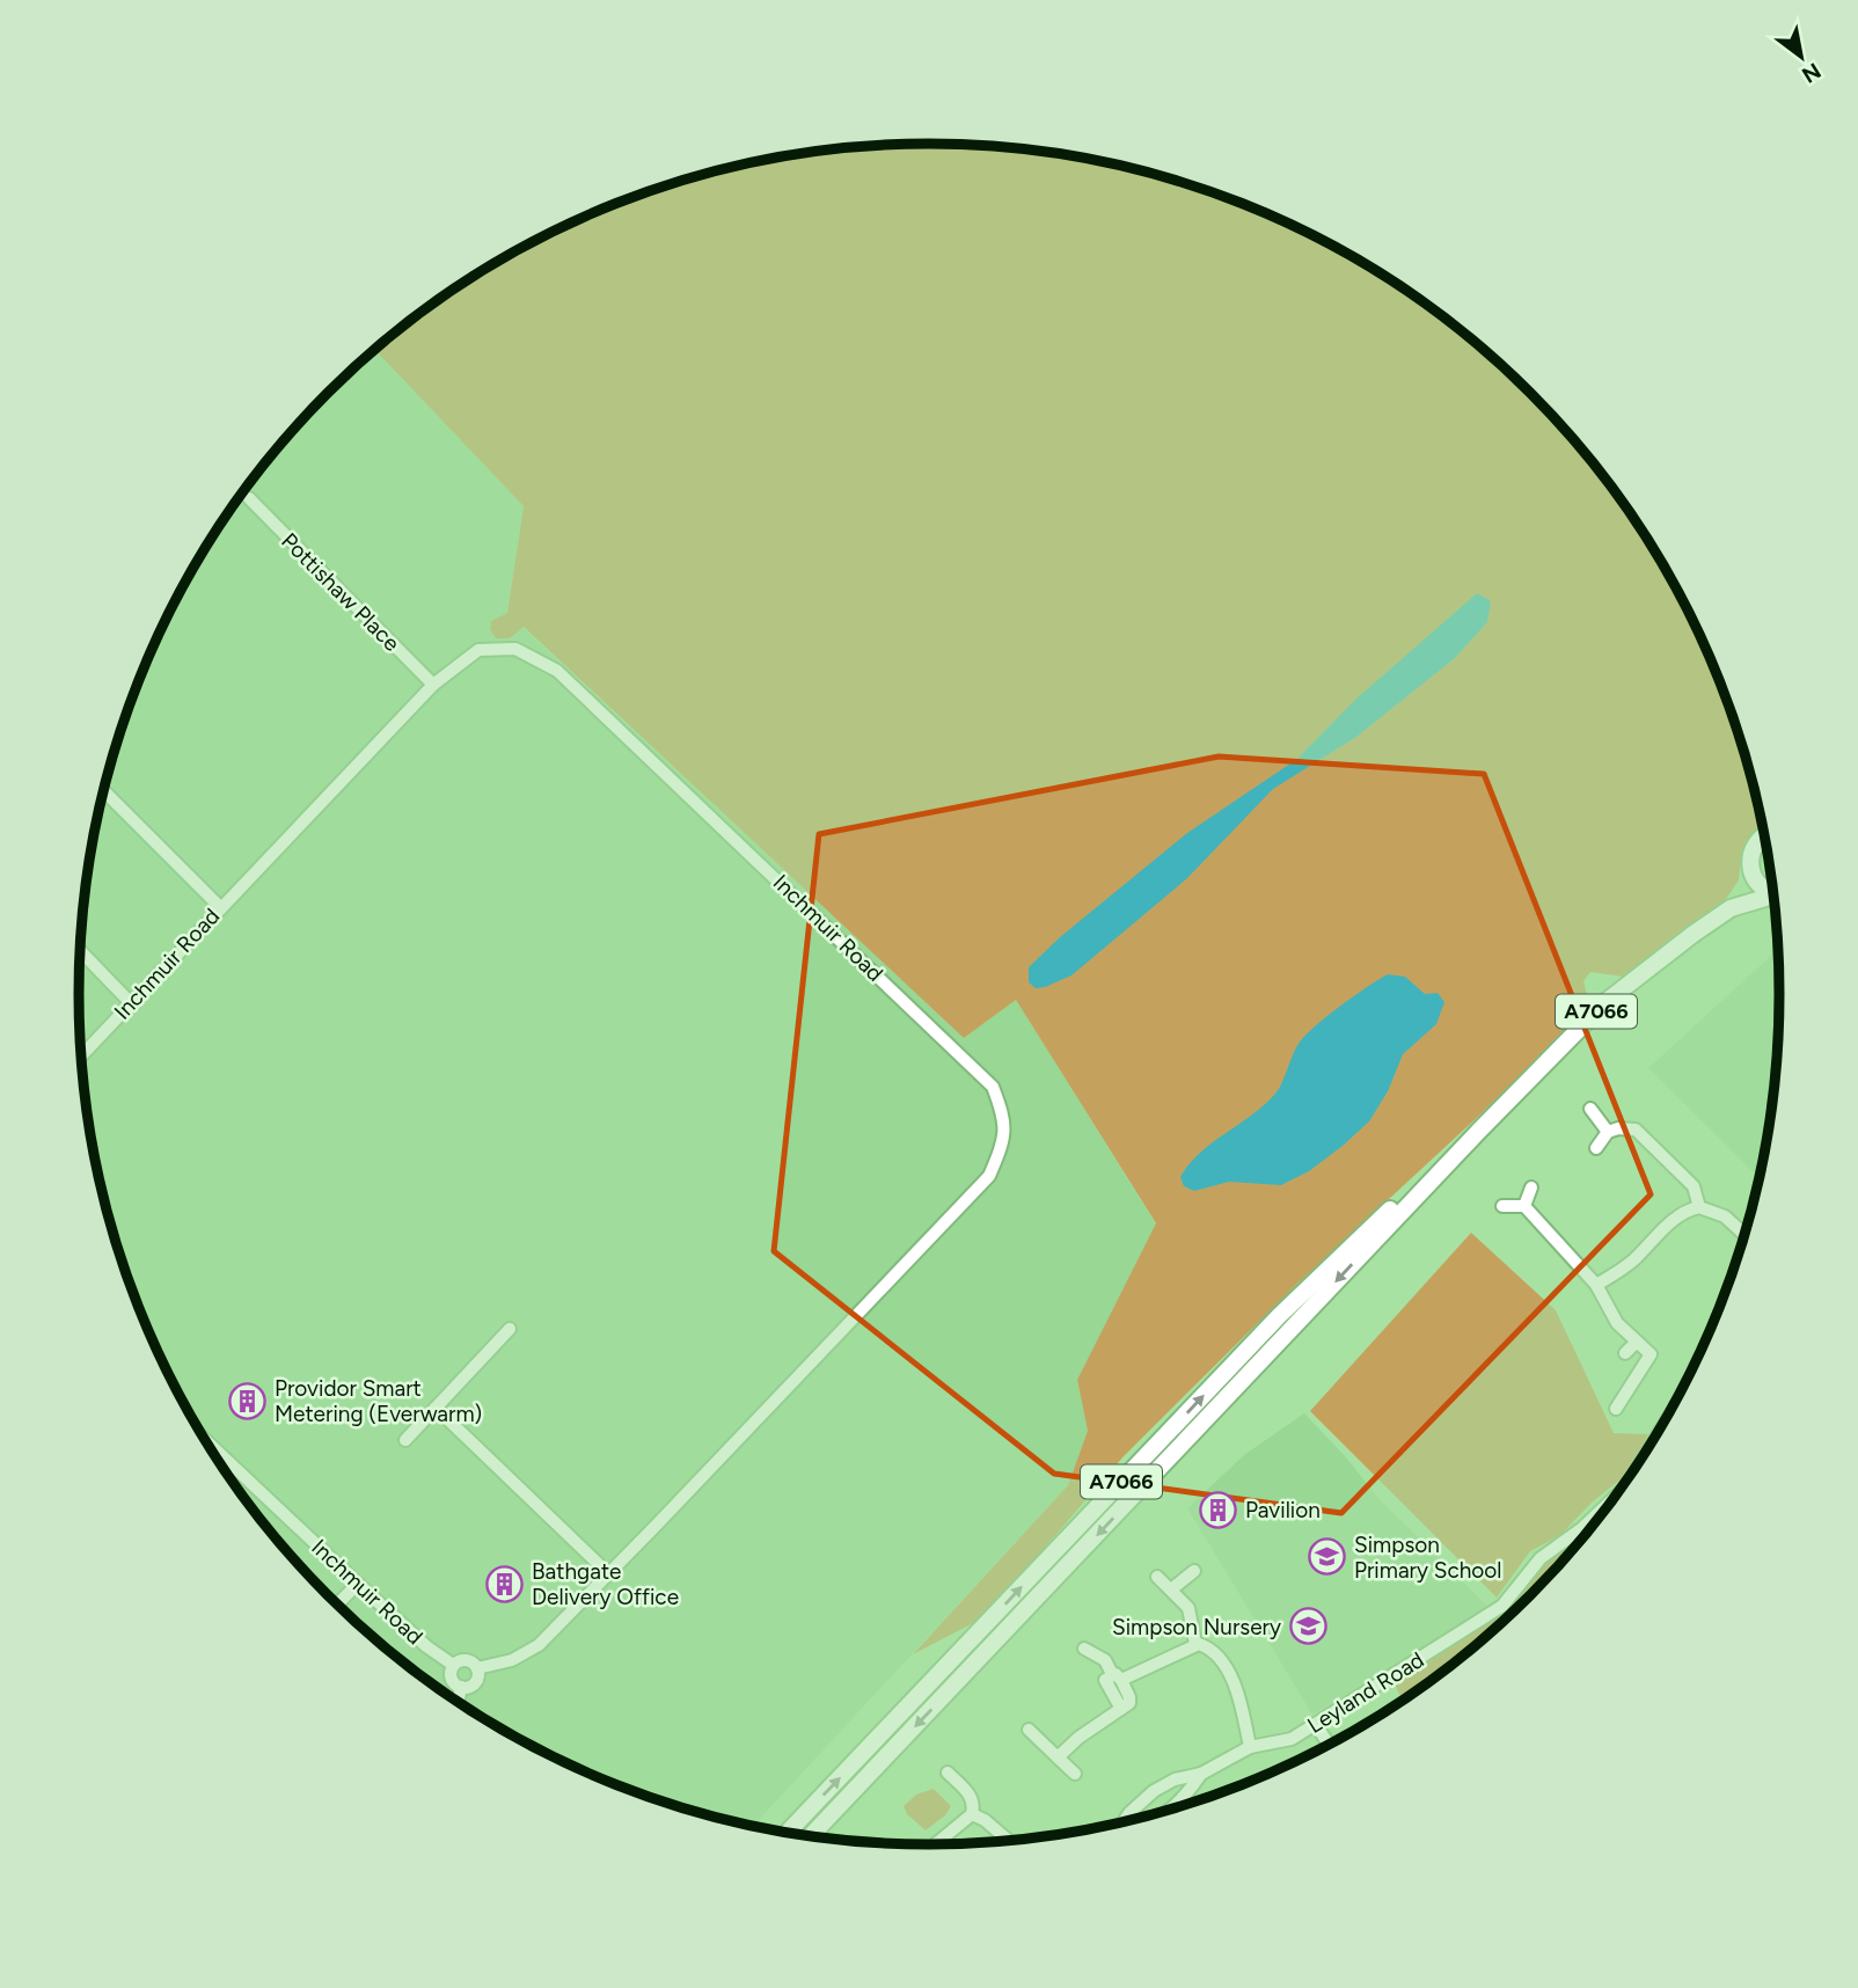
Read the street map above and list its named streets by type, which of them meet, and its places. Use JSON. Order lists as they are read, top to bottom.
{
  "streets": {
    "main road": ["A7066"],
    "street": ["Pottishaw Place", "Inchmuir Road", "Leyland Road"]
  },
  "crossings": [
    ["Pottishaw Place", "Inchmuir Road"]
  ],
  "places": {
    "building": ["Providor Smart Metering (Everwarm)", "Pavilion", "Bathgate Delivery Office"],
    "school or university": ["Simpson Primary School", "Simpson Nursery"]
  },
  "north": "bottom right"
}
